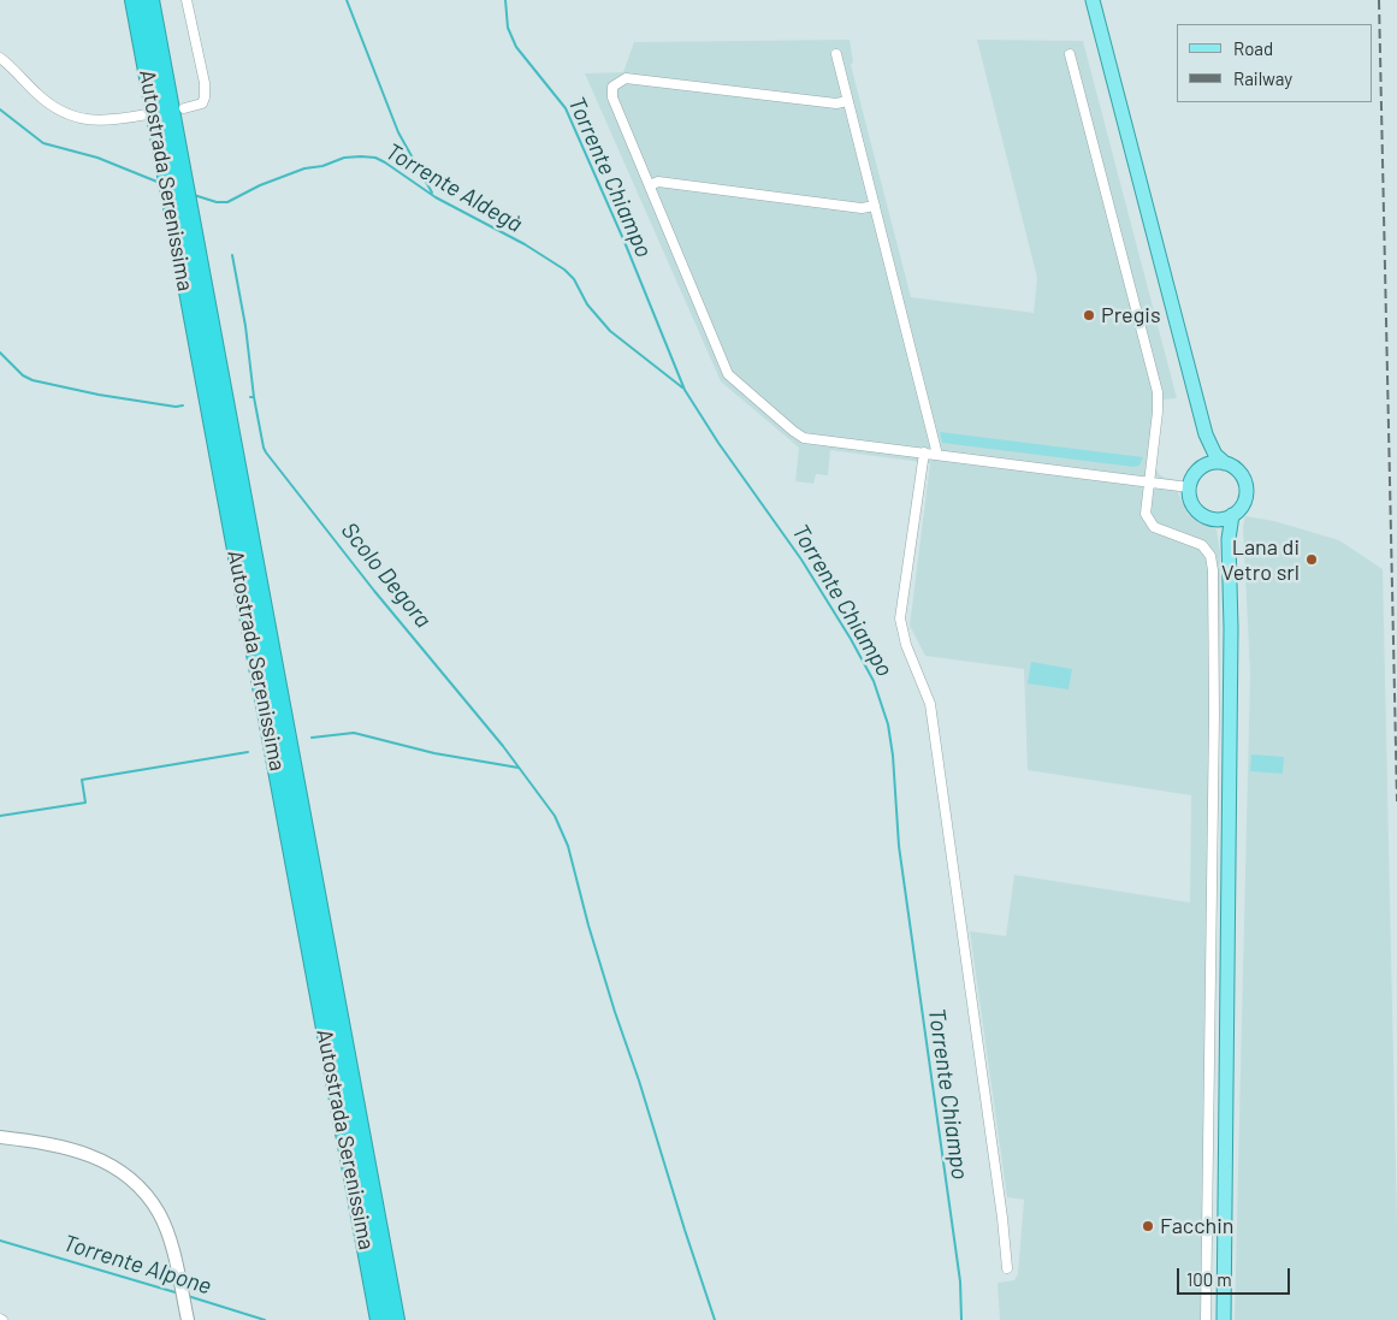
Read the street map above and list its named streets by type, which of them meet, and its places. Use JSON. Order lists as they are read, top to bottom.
{
  "streets": {
    "highway": ["Autostrada Serenissima"]
  },
  "water": [
    "Torrente Chiampo",
    "Torrente Aldegà",
    "Scolo Degora",
    "Torrente Alpone"
  ],
  "places": ["Pregis", "Lana di Vetro srl", "Facchin"],
  "legend": ["Road", "Railway"],
  "scale_bar": "100 m"
}
